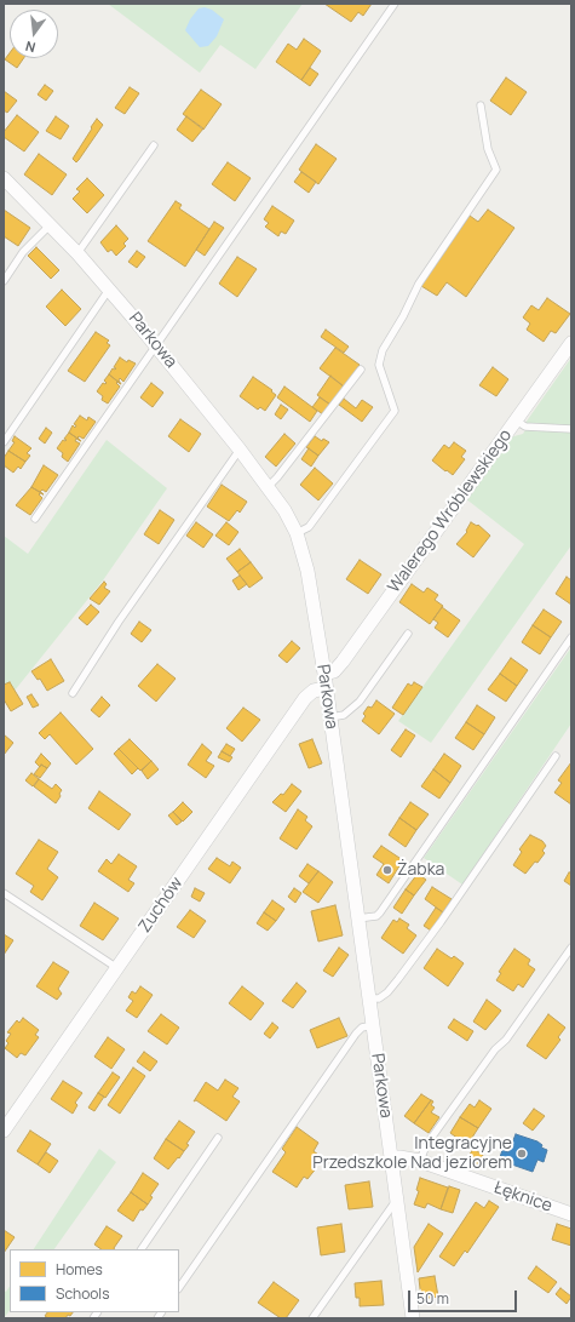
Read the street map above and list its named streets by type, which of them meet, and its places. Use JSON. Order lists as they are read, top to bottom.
{
  "streets": {
    "street": [
      "Parkowa",
      "Walerego Wróblewskiego",
      "Zuchów",
      "Łęknice"
    ]
  },
  "crossings": [
    ["Parkowa", "Walerego Wróblewskiego"],
    ["Parkowa", "Zuchów"],
    ["Parkowa", "Łęknice"]
  ],
  "places": ["Żabka", "Integracyjne Przedszkole Nad jeziorem"],
  "legend": ["Homes", "Schools"],
  "scale_bar": "50 m",
  "north": "bottom"
}
